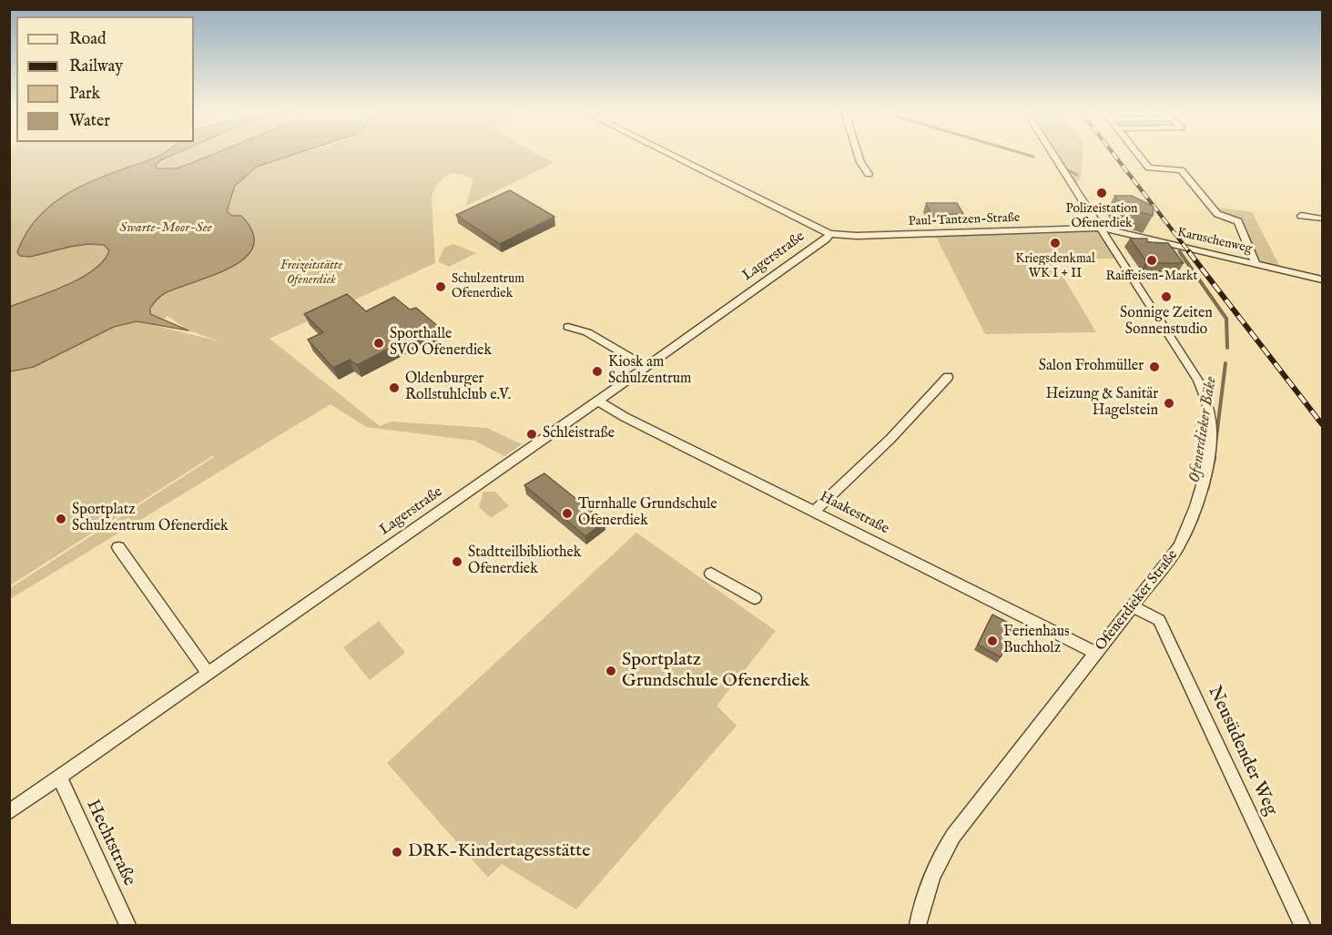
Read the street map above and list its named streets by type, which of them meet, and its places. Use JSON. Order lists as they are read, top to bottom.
{
  "streets": {
    "street": [
      "Paul-Tantzen-Straße",
      "Karuschenweg",
      "Lagerstraße",
      "Haakestraße",
      "Ofenerdieker Straße",
      "Neusüdender Weg",
      "Hechtstraße"
    ]
  },
  "crossings": [
    ["Paul-Tantzen-Straße", "Karuschenweg"],
    ["Paul-Tantzen-Straße", "Lagerstraße"],
    ["Paul-Tantzen-Straße", "Ofenerdieker Straße"],
    ["Karuschenweg", "Ofenerdieker Straße"],
    ["Lagerstraße", "Haakestraße"],
    ["Lagerstraße", "Hechtstraße"],
    ["Haakestraße", "Ofenerdieker Straße"],
    ["Ofenerdieker Straße", "Neusüdender Weg"]
  ],
  "water": ["Swarte-Moor-See", "Ofenerdieker Bäke"],
  "parks": ["Freizeitstätte Ofenerdiek"],
  "places": [
    "Polizeistation Ofenerdiek",
    "Kriegsdenkmal WK I + II",
    "Raiffeisen-Markt",
    "Schulzentrum Ofenerdiek",
    "Sonnige Zeiten Sonnenstudio",
    "Sporthalle SVO Ofenerdiek",
    "Salon Frohmüller",
    "Kiosk am Schulzentrum",
    "Oldenburger Rollstuhlclub e.V.",
    "Heizung & Sanitär Hagelstein",
    "Schleistraße",
    "Turnhalle Grundschule Ofenerdiek",
    "Sportplatz Schulzentrum Ofenerdiek",
    "Stadtteilbibliothek Ofenerdiek",
    "Ferienhaus Buchholz",
    "Sportplatz Grundschule Ofenerdiek",
    "DRK-Kindertagesstätte"
  ],
  "legend": [
    "Road",
    "Railway",
    "Park",
    "Water"
  ]
}
